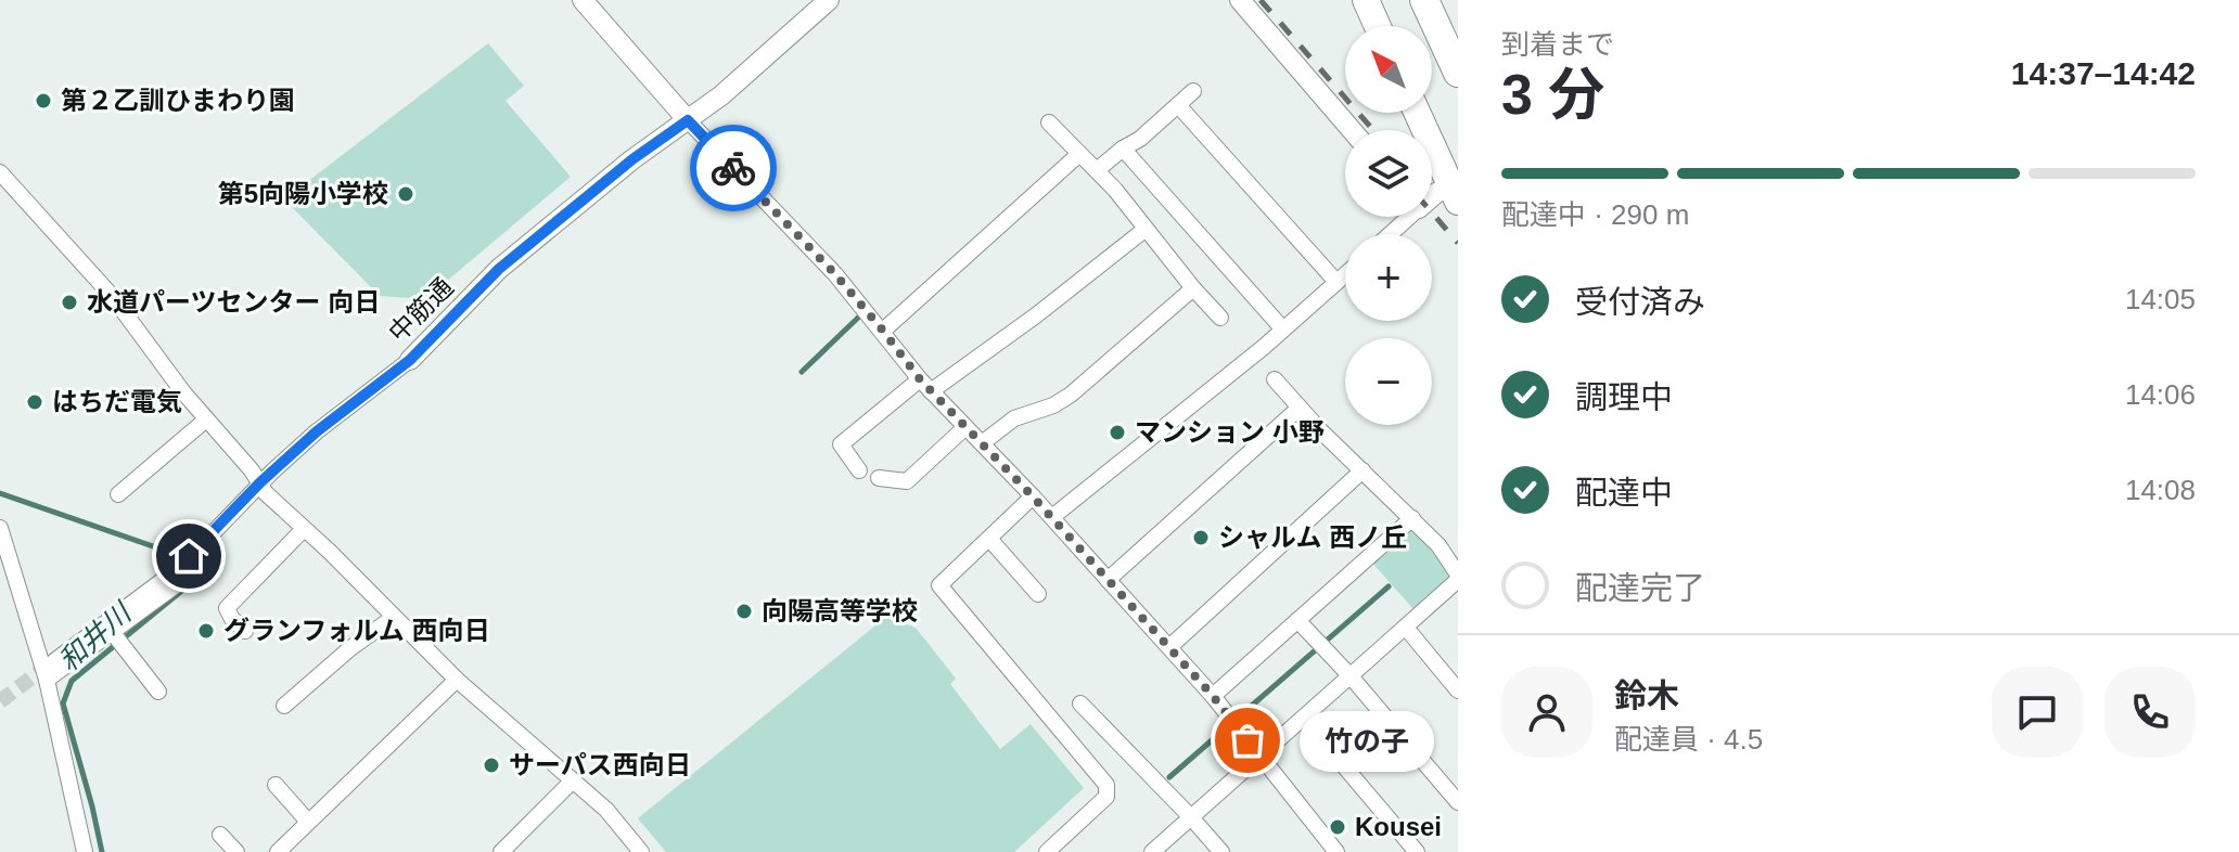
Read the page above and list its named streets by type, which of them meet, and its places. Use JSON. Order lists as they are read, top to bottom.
{
  "streets": {
    "street": ["中筋通"]
  },
  "water": ["和井川"],
  "places": [
    "第２乙訓ひまわり園",
    "第5向陽小学校",
    "水道パーツセンター 向日",
    "はちだ電気",
    "マンション 小野",
    "シャルム 西ノ丘",
    "向陽高等学校",
    "グランフォルム 西向日",
    "竹の子",
    "サーパス西向日",
    "Kousei"
  ],
  "north": "top left",
  "page": {
    "heading": ["3 分", "到着まで", "14:37–14:42"],
    "panel": ["鈴木", "配達員 · 4.5"],
    "map_buttons": ["+", "−"],
    "bar": "配達中 · 290 m",
    "list": [
      ["受付済み", "14:05"],
      ["調理中", "14:06"],
      ["配達中", "14:08"],
      "配達完了"
    ],
    "bubble": "竹の子"
  }
}
